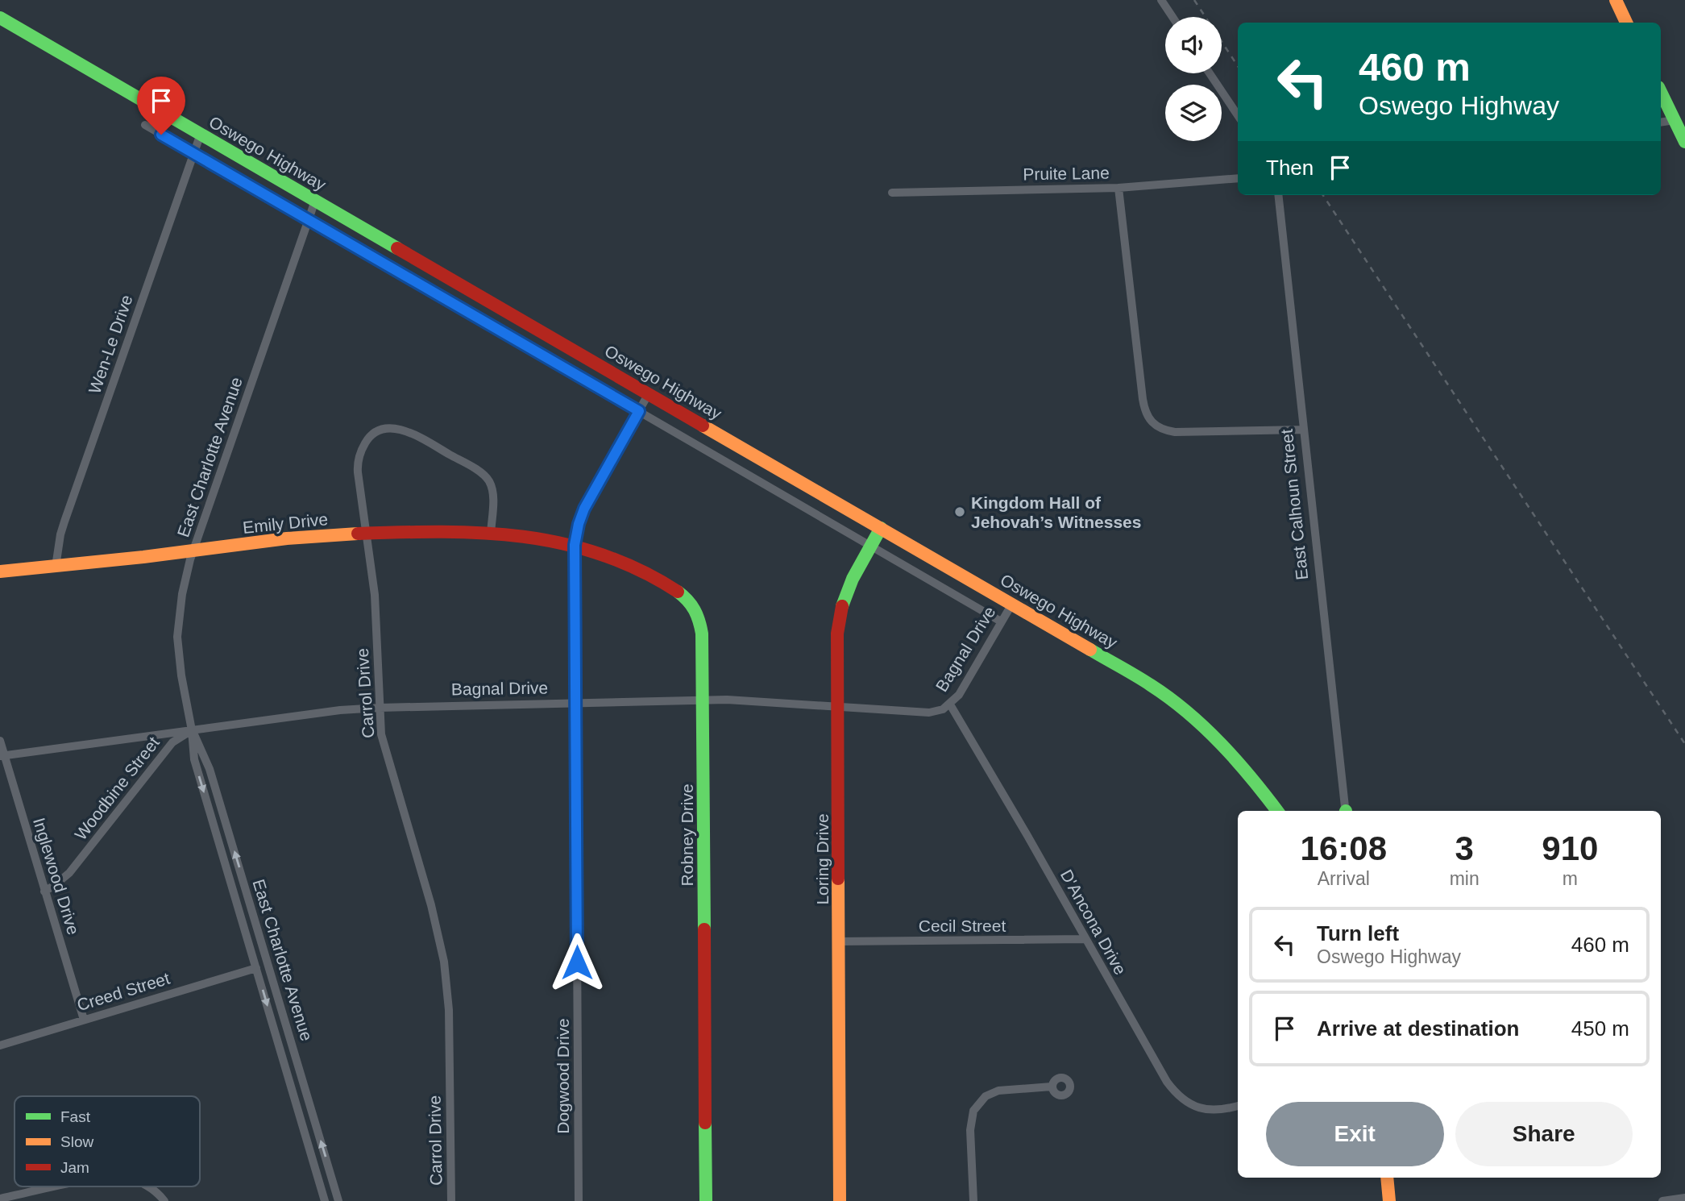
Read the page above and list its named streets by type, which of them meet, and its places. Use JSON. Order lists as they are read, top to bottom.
{
  "streets": {
    "street": [
      "Oswego Highway",
      "Pruite Lane",
      "Wen-Le Drive",
      "East Charlotte Avenue",
      "East Calhoun Street",
      "Emily Drive",
      "Bagnal Drive",
      "Carrol Drive",
      "Woodbine Street",
      "Robney Drive",
      "Loring Drive",
      "Inglewood Drive",
      "D'Ancona Drive",
      "Cecil Street",
      "Creed Street",
      "Dogwood Drive"
    ]
  },
  "crossings": [
    ["Oswego Highway", "Wen-Le Drive"],
    ["Oswego Highway", "East Charlotte Avenue"],
    ["Oswego Highway", "Bagnal Drive"],
    ["Oswego Highway", "Loring Drive"],
    ["Oswego Highway", "Dogwood Drive"],
    ["Wen-Le Drive", "Emily Drive"],
    ["East Charlotte Avenue", "Emily Drive"],
    ["East Charlotte Avenue", "Bagnal Drive"],
    ["East Charlotte Avenue", "Woodbine Street"],
    ["East Charlotte Avenue", "Creed Street"],
    ["Emily Drive", "Carrol Drive"],
    ["Emily Drive", "Robney Drive"],
    ["Emily Drive", "Dogwood Drive"],
    ["Bagnal Drive", "Carrol Drive"],
    ["Bagnal Drive", "Woodbine Street"],
    ["Bagnal Drive", "Robney Drive"],
    ["Bagnal Drive", "Loring Drive"],
    ["Bagnal Drive", "Inglewood Drive"],
    ["Bagnal Drive", "D'Ancona Drive"],
    ["Bagnal Drive", "Dogwood Drive"],
    ["Woodbine Street", "Inglewood Drive"],
    ["Robney Drive", "Dogwood Drive"],
    ["Loring Drive", "Cecil Street"],
    ["Inglewood Drive", "Creed Street"],
    ["D'Ancona Drive", "Cecil Street"]
  ],
  "places": ["Kingdom Hall of Jehovah’s Witnesses"],
  "legend": ["Fast", "Slow", "Jam"],
  "page": {
    "turn": ["460 m", "Oswego Highway"],
    "then": "Then",
    "eta": [
      "16:08",
      "Arrival",
      "3",
      "min",
      "910",
      "m"
    ],
    "list": [
      {
        "name": "Turn left",
        "note": "Oswego Highway",
        "value": "460 m"
      },
      {
        "name": "Arrive at destination",
        "value": "450 m"
      }
    ],
    "buttons": ["Exit", "Share"]
  }
}
